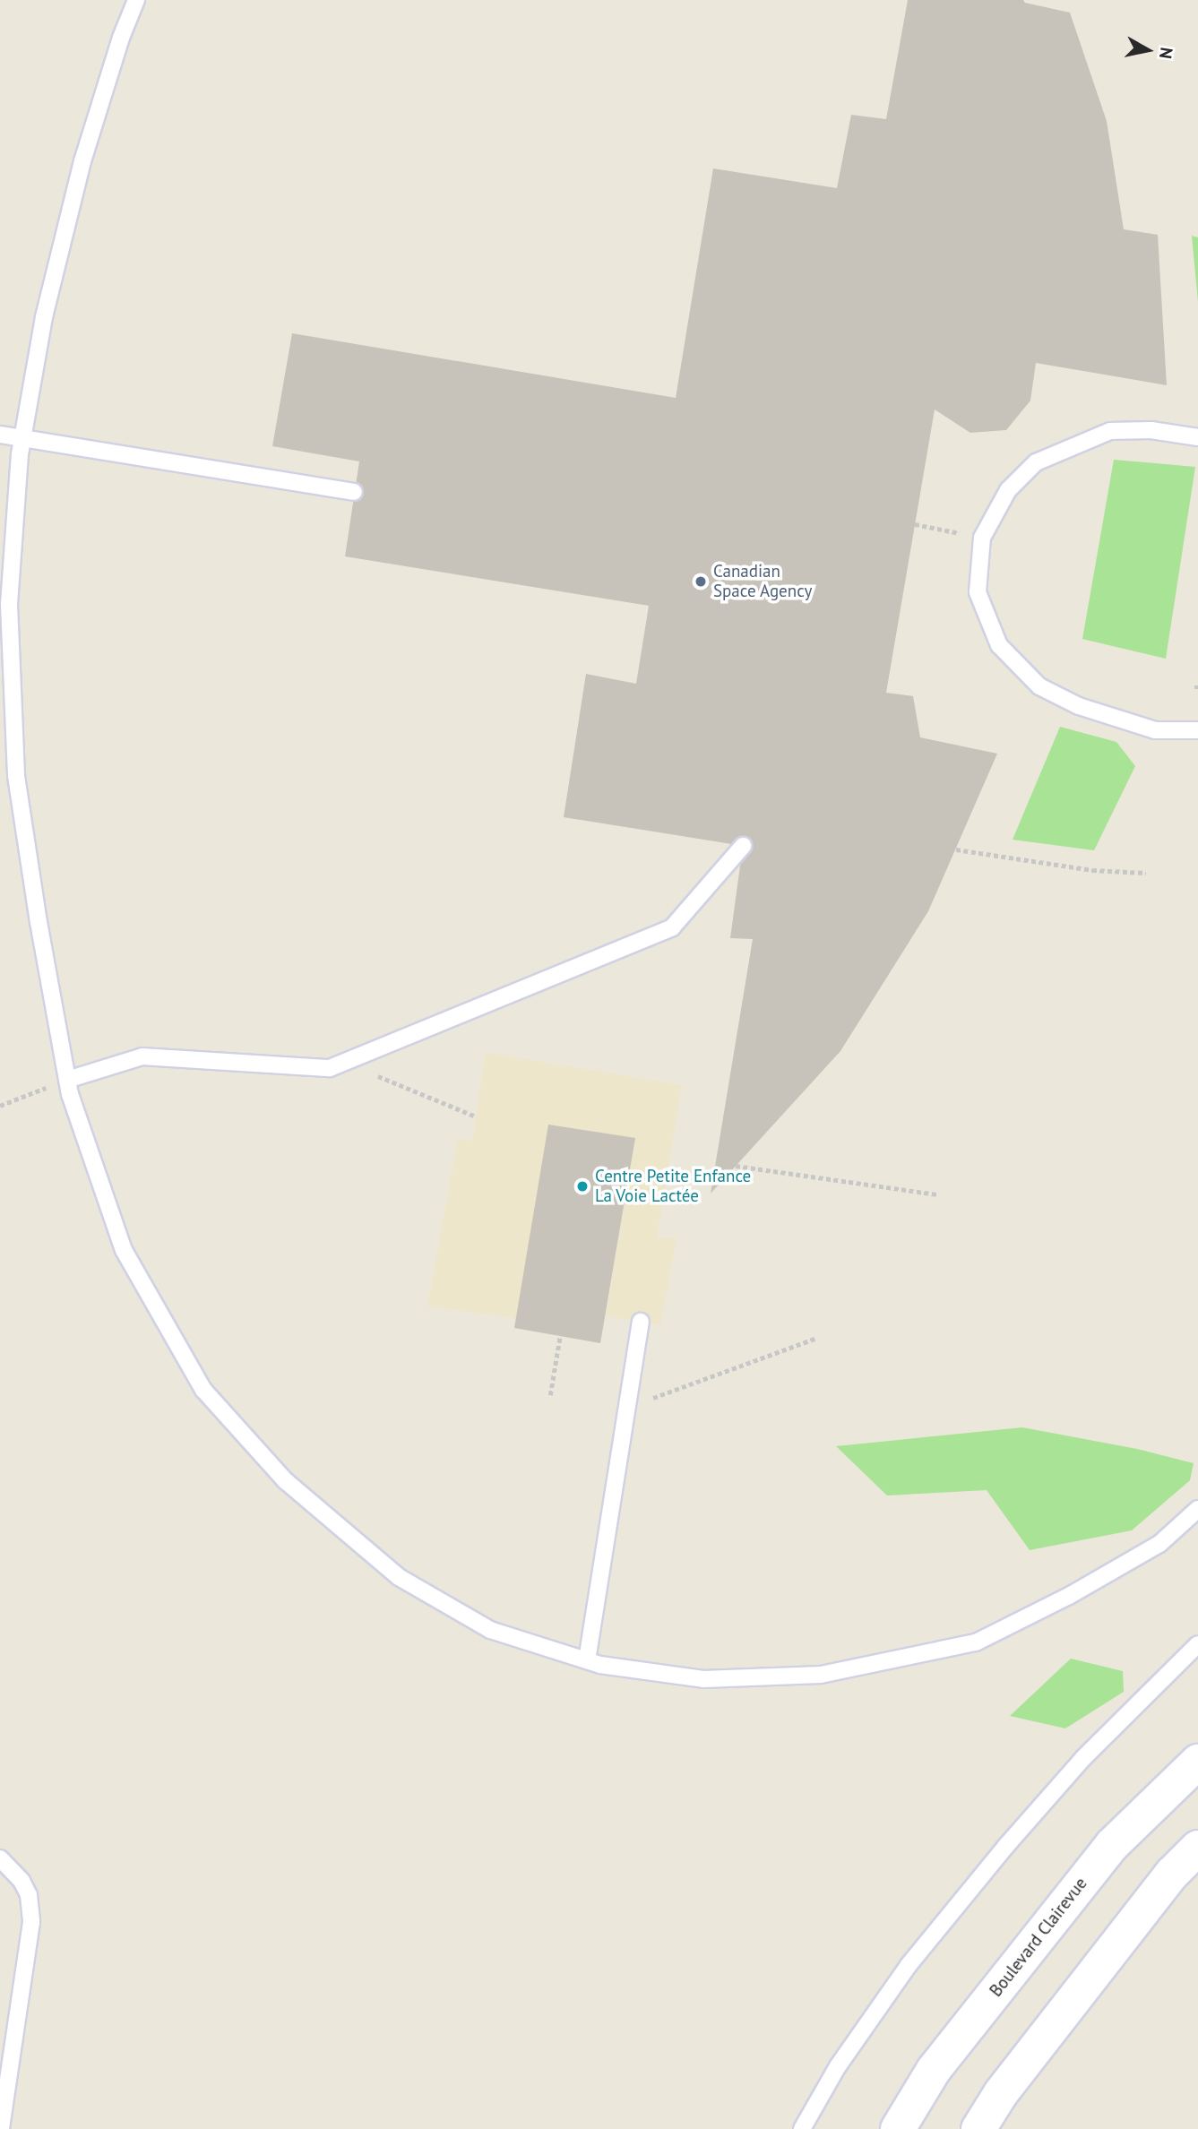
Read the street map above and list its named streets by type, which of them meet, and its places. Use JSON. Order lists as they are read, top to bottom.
{
  "streets": {
    "street": ["Boulevard Clairevue"]
  },
  "places": ["Canadian Space Agency", "Centre Petite Enfance La Voie Lactée"],
  "north": "right"
}
